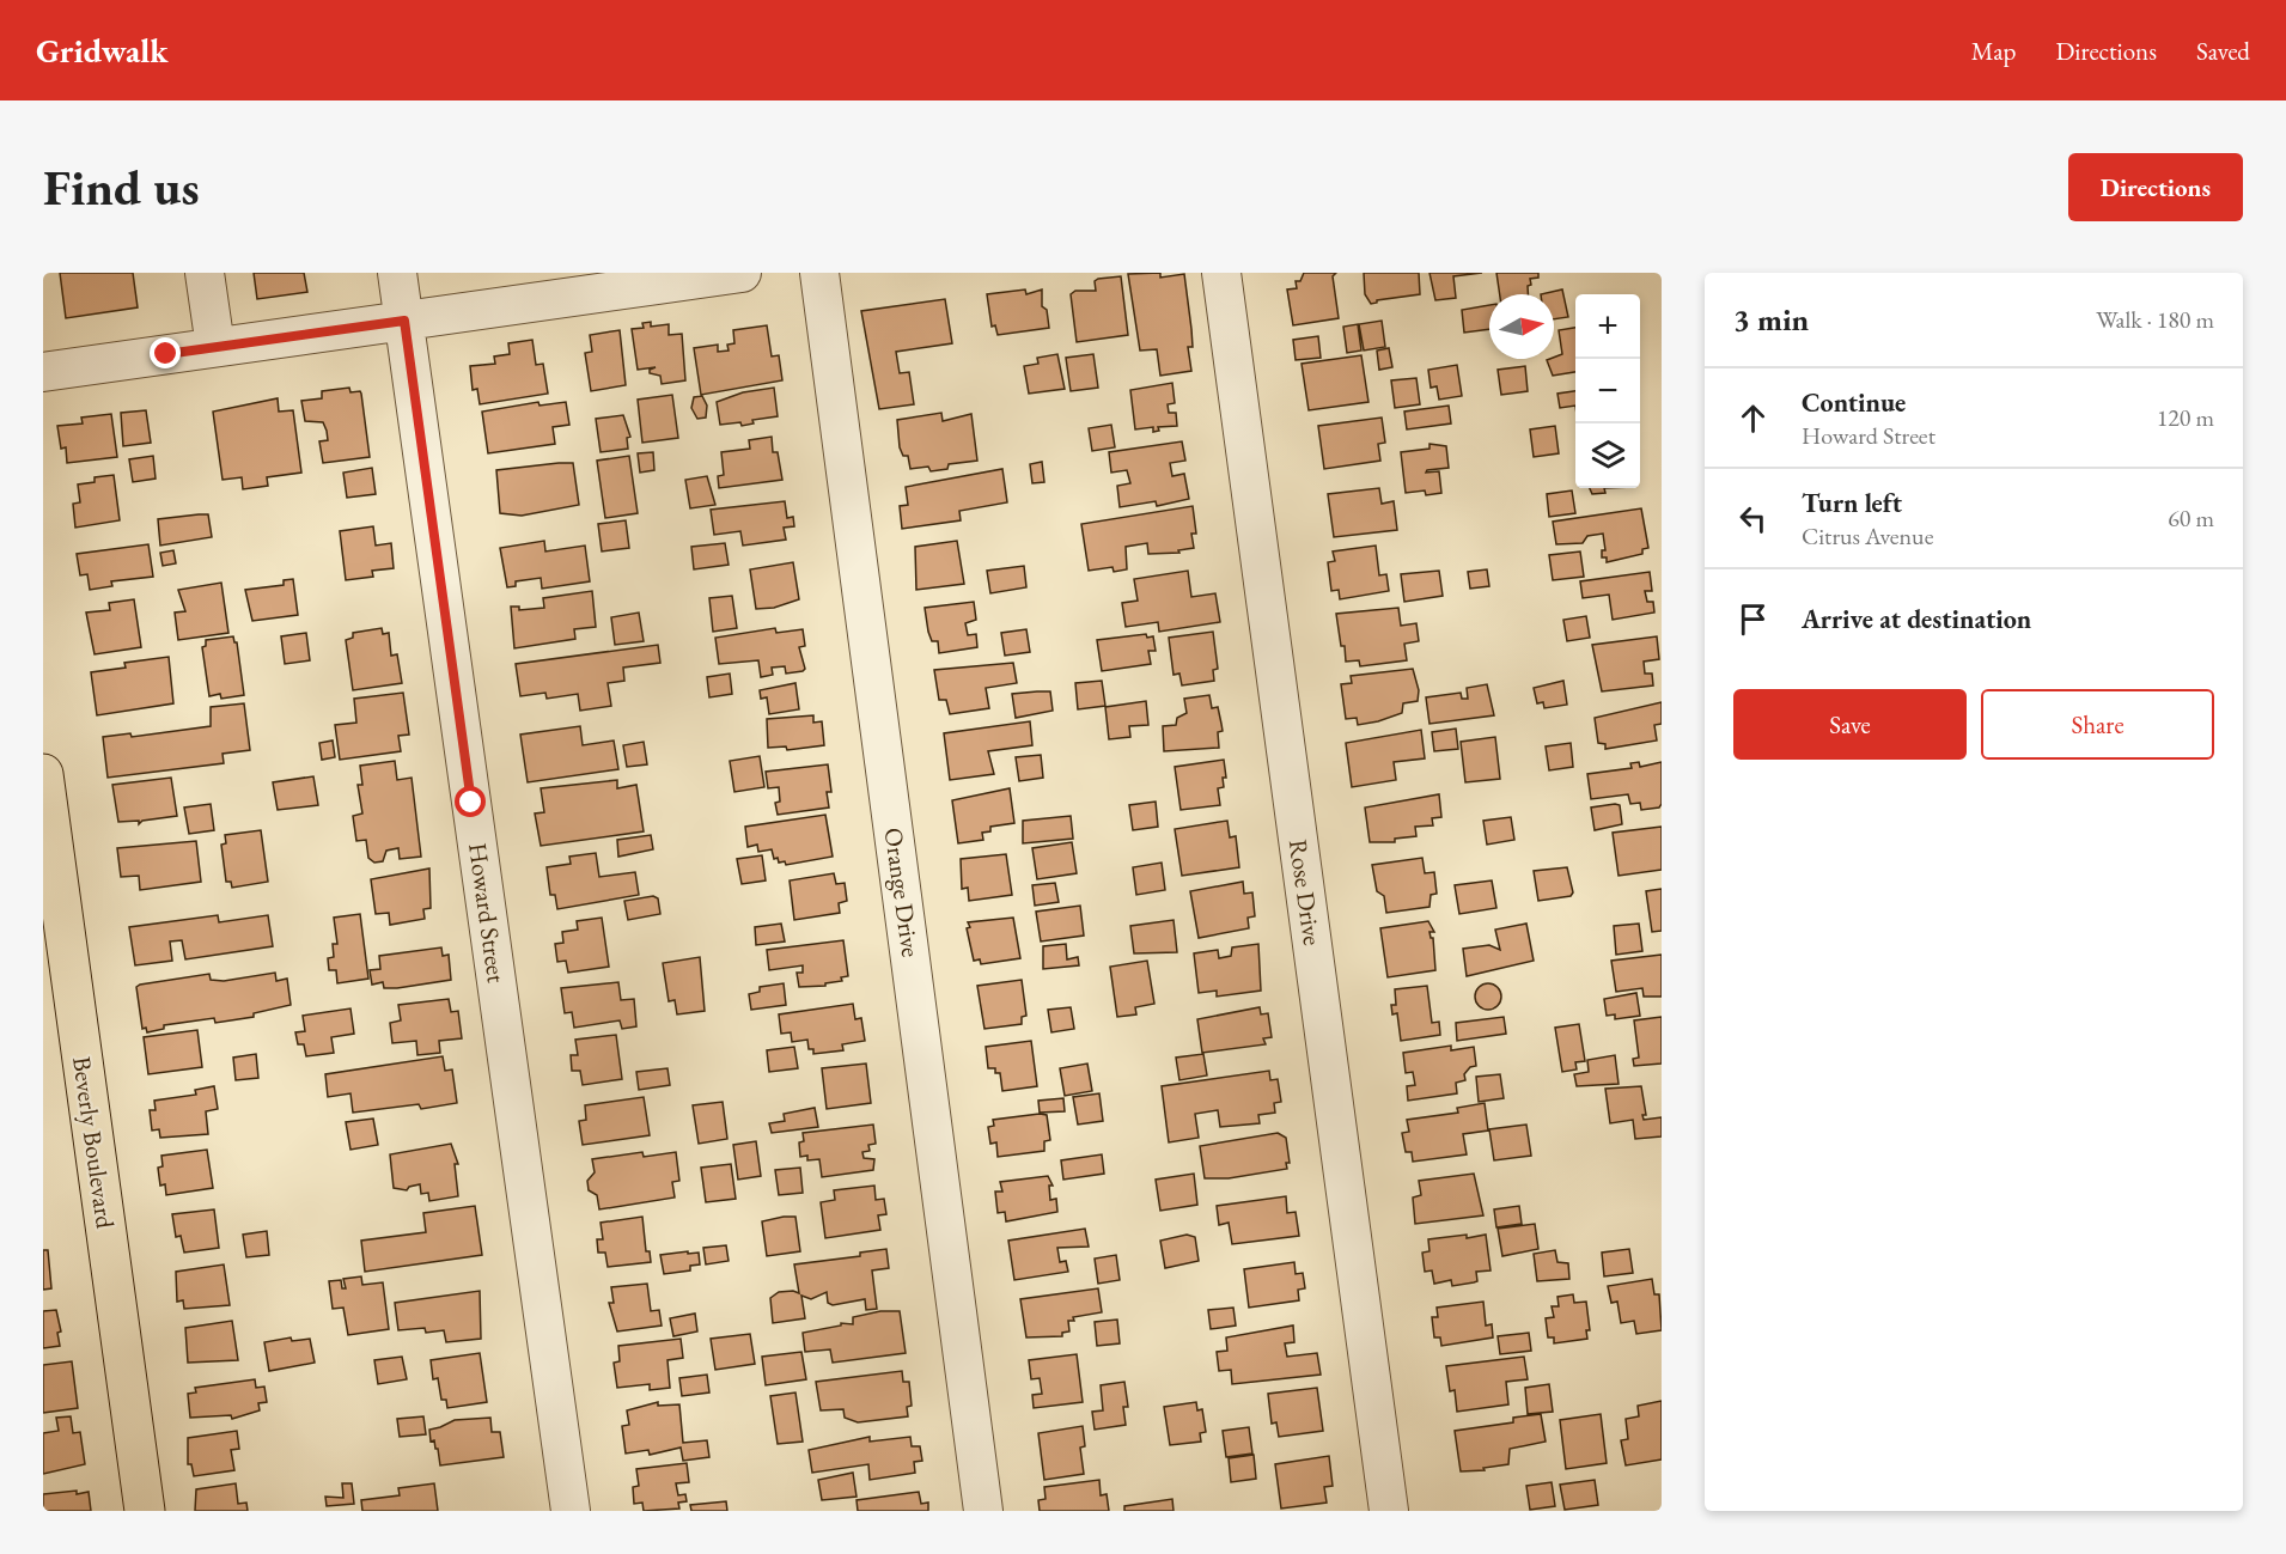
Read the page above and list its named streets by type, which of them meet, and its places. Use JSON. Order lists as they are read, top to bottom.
{
  "streets": {
    "main road": ["Beverly Boulevard"],
    "street": ["Orange Drive", "Rose Drive", "Howard Street"]
  },
  "north": "right",
  "page": {
    "header": "Gridwalk",
    "nav": ["Map", "Directions", "Saved"],
    "buttons": [
      "Directions",
      ["Save", "Share"]
    ],
    "title": "Find us",
    "heading": ["3 min", "Walk · 180 m"],
    "map_buttons": ["+", "−"],
    "list": [
      ["Continue", "Howard Street", "120 m"],
      ["Turn left", "Citrus Avenue", "60 m"],
      "Arrive at destination"
    ]
  }
}
